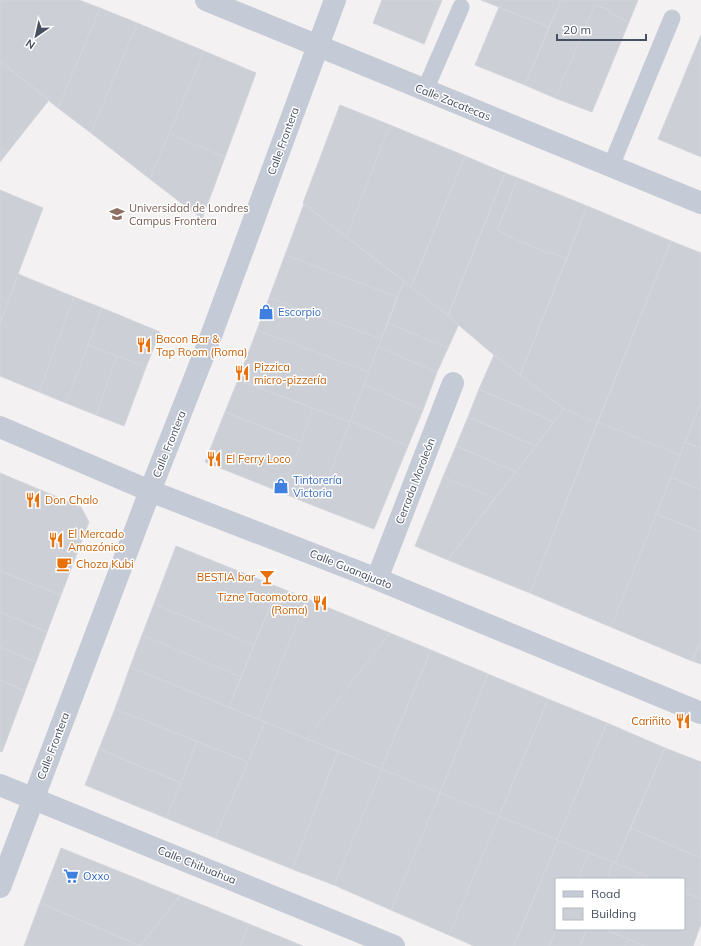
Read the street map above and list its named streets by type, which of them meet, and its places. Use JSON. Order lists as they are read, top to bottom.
{
  "streets": {
    "street": [
      "Calle Zacatecas",
      "Calle Frontera",
      "Cerrada Moroleón",
      "Calle Guanajuato",
      "Calle Chihuahua"
    ]
  },
  "crossings": [
    ["Calle Zacatecas", "Calle Frontera"],
    ["Calle Frontera", "Calle Guanajuato"],
    ["Calle Frontera", "Calle Chihuahua"],
    ["Cerrada Moroleón", "Calle Guanajuato"]
  ],
  "places": {
    "school or university": ["Universidad de Londres Campus Frontera"],
    "shop": ["Escorpio", "Tintorería Victoria"],
    "restaurant": [
      "Bacon Bar & Tap Room (Roma)",
      "Pizzica micro-pizzería",
      "El Ferry Loco",
      "Don Chalo",
      "El Mercado Amazónico",
      "Tizne Tacomotora (Roma)",
      "Cariñito"
    ],
    "cafe": ["Choza Kubi"],
    "bar": ["BESTIA bar"],
    "supermarket": ["Oxxo"]
  },
  "legend": ["Road", "Building"],
  "scale_bar": "20 m",
  "north": "bottom left"
}
